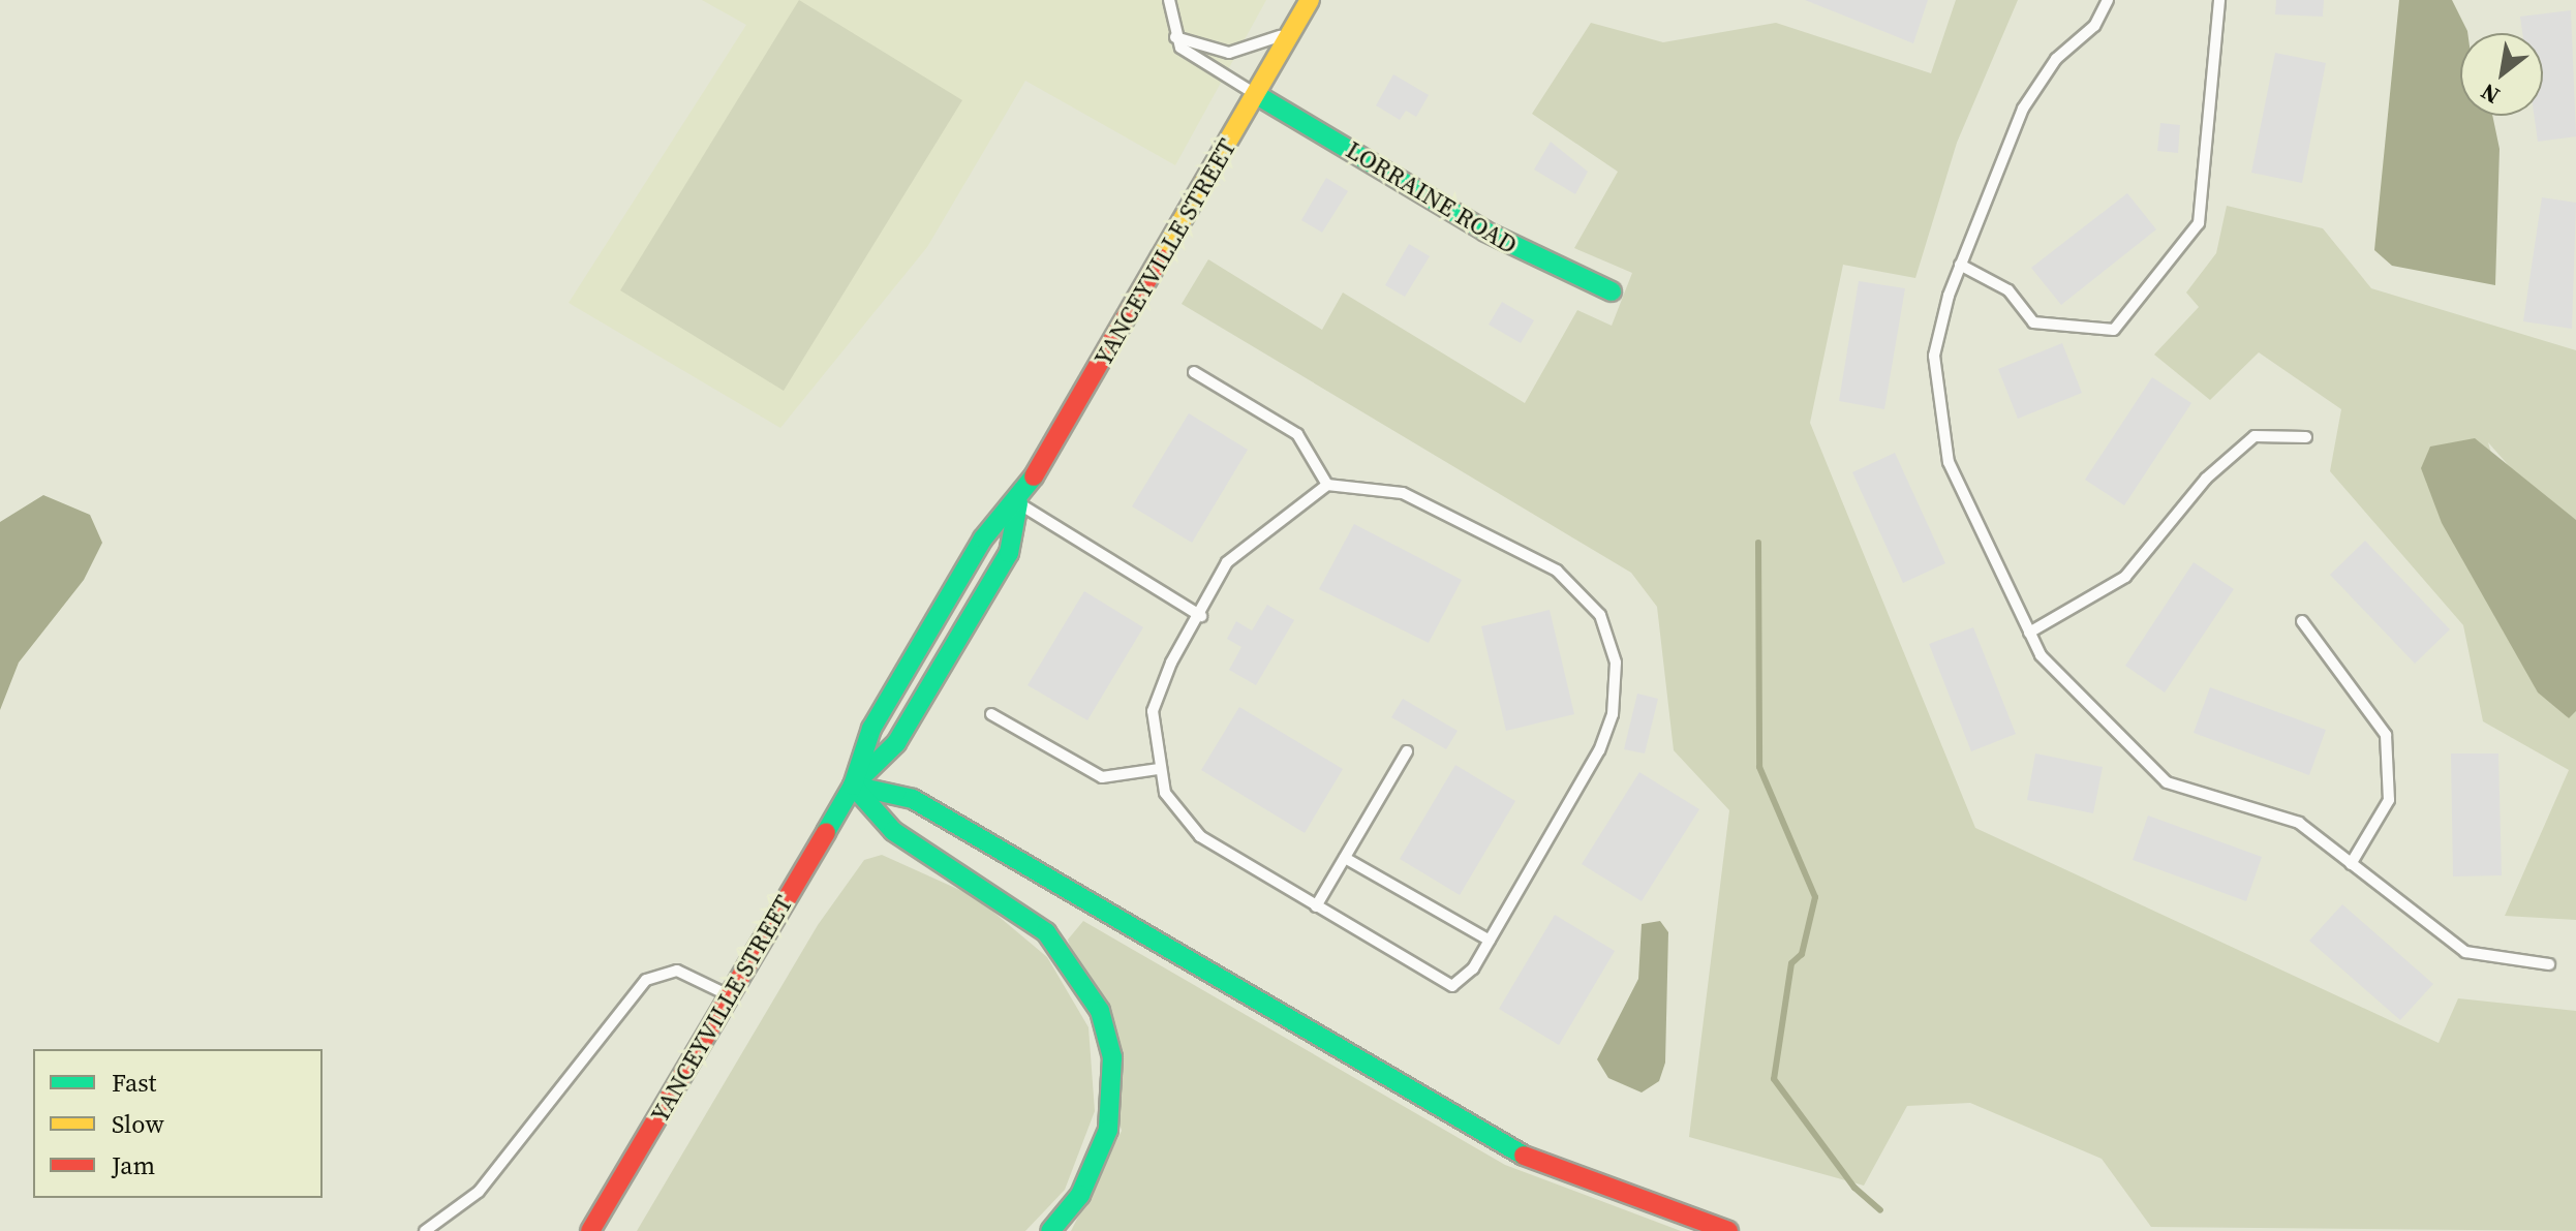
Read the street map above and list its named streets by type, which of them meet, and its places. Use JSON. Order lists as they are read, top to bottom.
{
  "streets": {
    "main road": ["LORRAINE ROAD", "YANCEYVILLE STREET"]
  },
  "crossings": [
    ["LORRAINE ROAD", "YANCEYVILLE STREET"]
  ],
  "legend": ["Fast", "Slow", "Jam"],
  "north": "bottom left"
}
